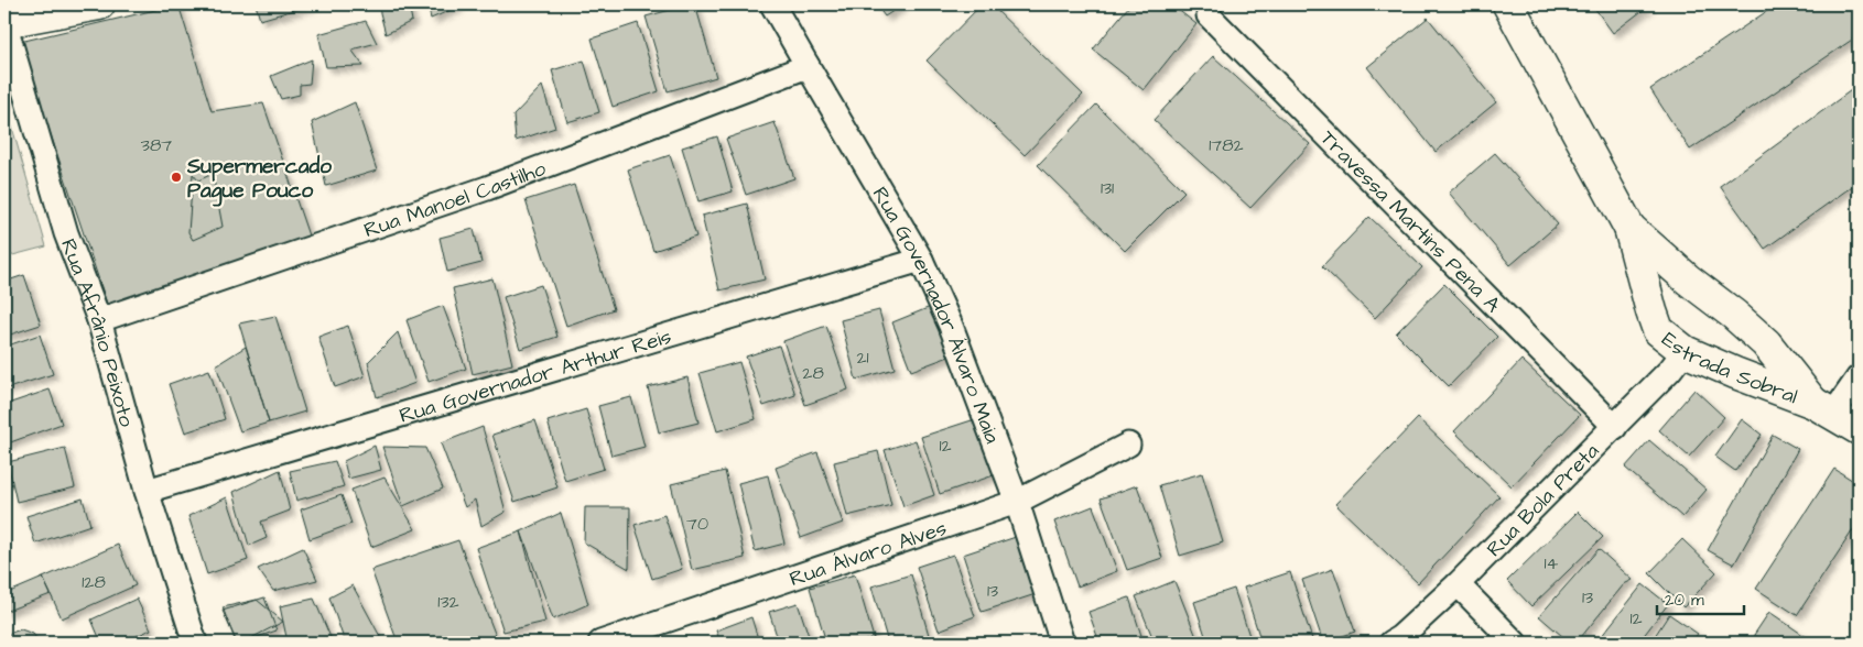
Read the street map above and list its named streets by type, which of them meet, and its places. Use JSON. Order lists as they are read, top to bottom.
{
  "streets": {
    "street": [
      "Rua Manoel Castilho",
      "Travessa Martins Pena A",
      "Rua Governador Álvaro Maia",
      "Rua Afrânio Peixoto",
      "Estrada Sobral",
      "Rua Governador Arthur Reis",
      "Rua Bola Preta",
      "Rua Álvaro Alves"
    ]
  },
  "crossings": [
    ["Rua Manoel Castilho", "Rua Governador Álvaro Maia"],
    ["Rua Manoel Castilho", "Rua Afrânio Peixoto"],
    ["Travessa Martins Pena A", "Rua Bola Preta"],
    ["Rua Governador Álvaro Maia", "Rua Governador Arthur Reis"],
    ["Rua Governador Álvaro Maia", "Rua Álvaro Alves"],
    ["Rua Afrânio Peixoto", "Rua Governador Arthur Reis"],
    ["Estrada Sobral", "Rua Bola Preta"]
  ],
  "places": ["Supermercado Pague Pouco"],
  "house_numbers": [
    "387",
    "1782",
    "131",
    "21",
    "28",
    "12",
    "70",
    "14",
    "128",
    "13",
    "13",
    "132",
    "12"
  ],
  "scale_bar": "20 m"
}
